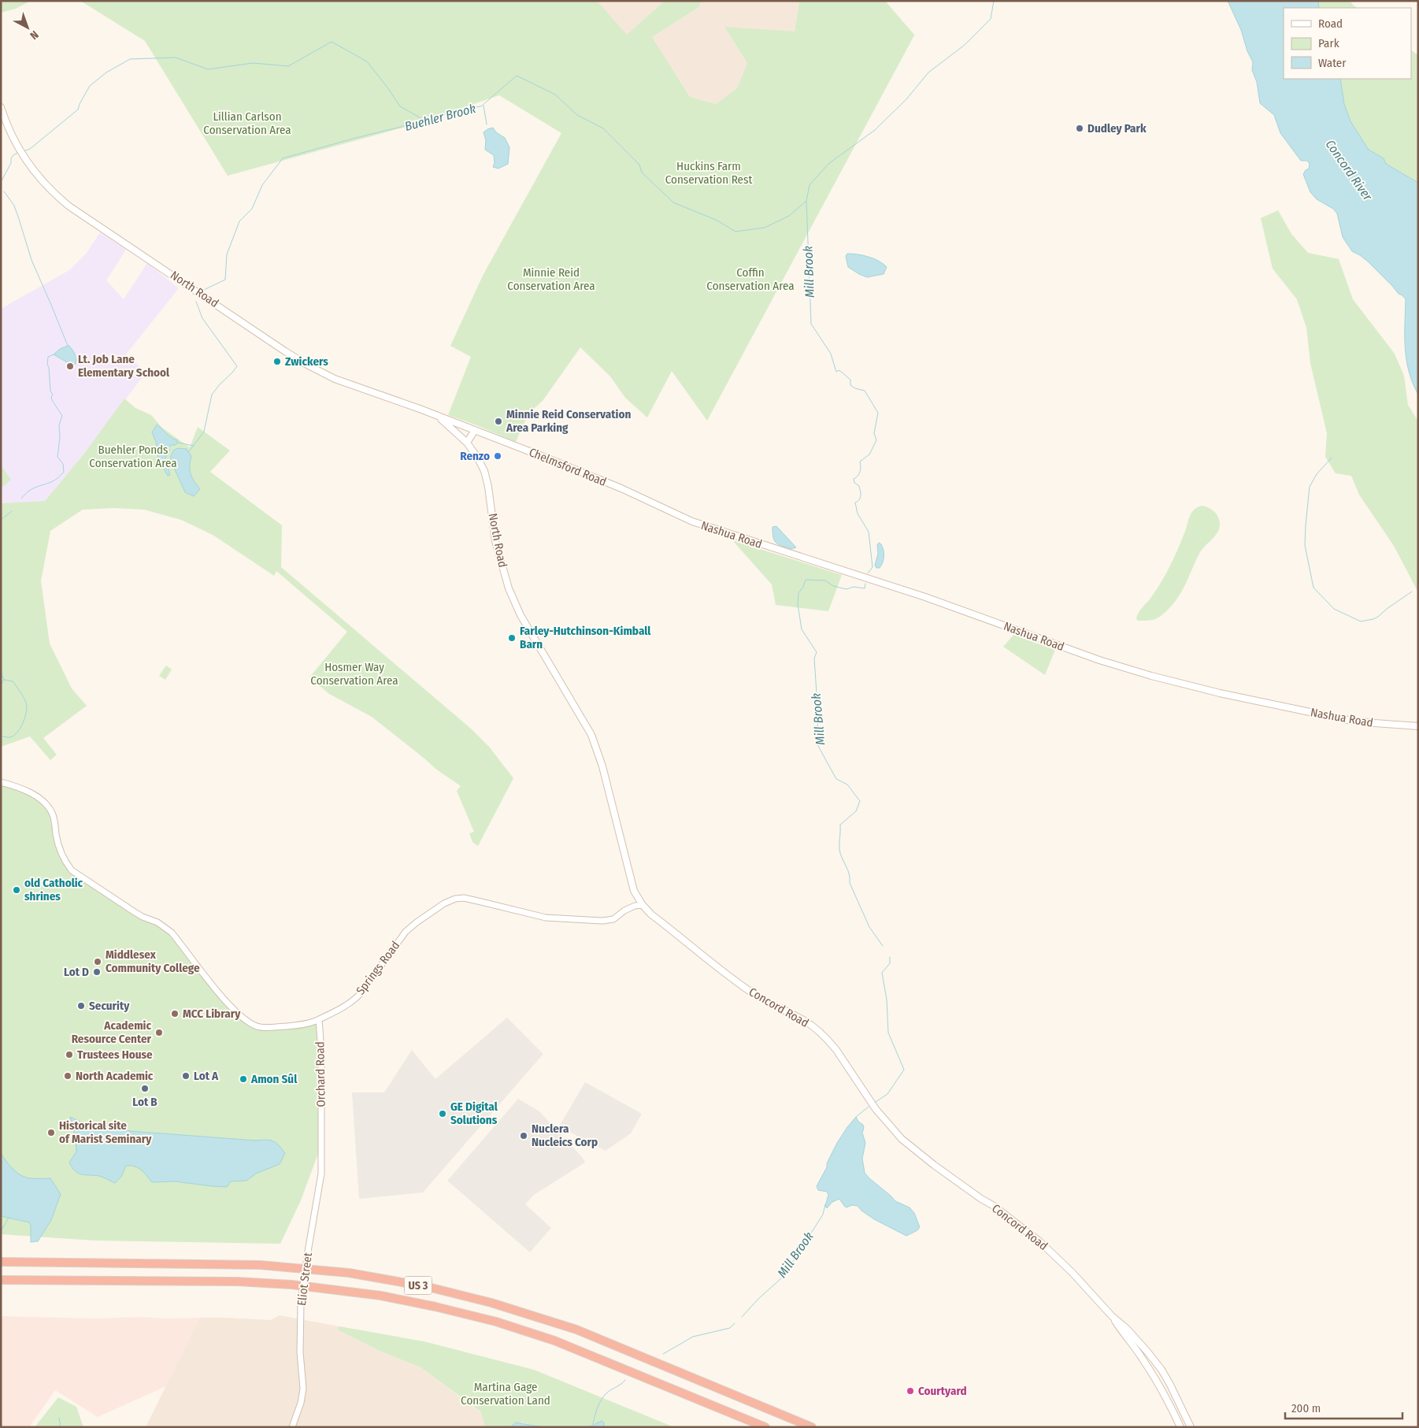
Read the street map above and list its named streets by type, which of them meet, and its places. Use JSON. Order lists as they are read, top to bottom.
{
  "streets": {
    "highway": ["US 3"],
    "main road": [
      "North Road",
      "Chelmsford Road",
      "Nashua Road",
      "Concord Road"
    ],
    "street": ["Springs Road", "Orchard Road", "Eliot Street"]
  },
  "crossings": [
    ["North Road", "Concord Road"],
    ["Chelmsford Road", "Nashua Road"],
    ["Springs Road", "Concord Road"],
    ["Springs Road", "Orchard Road"],
    ["Orchard Road", "Eliot Street"]
  ],
  "water": ["Buehler Brook", "Concord River", "Mill Brook"],
  "parks": [
    "Lillian Carlson Conservation Area",
    "Huckins Farm Conservation Rest",
    "Minnie Reid Conservation Area",
    "Coffin Conservation Area",
    "Buehler Ponds Conservation Area",
    "Hosmer Way Conservation Area",
    "Martina Gage Conservation Land"
  ],
  "places": [
    "Dudley Park",
    "Zwickers",
    "Lt. Job Lane Elementary School",
    "Minnie Reid Conservation Area Parking",
    "Renzo",
    "Farley-Hutchinson-Kimball Barn",
    "old Catholic shrines",
    "Middlesex Community College",
    "Lot D",
    "Security",
    "MCC Library",
    "Academic Resource Center",
    "Trustees House",
    "North Academic",
    "Lot A",
    "Amon Sûl",
    "Lot B",
    "GE Digital Solutions",
    "Historical site of Marist Seminary",
    "Nuclera Nucleics Corp",
    "Courtyard"
  ],
  "legend": ["Road", "Park", "Water"],
  "scale_bar": "200 m",
  "north": "bottom right"
}
